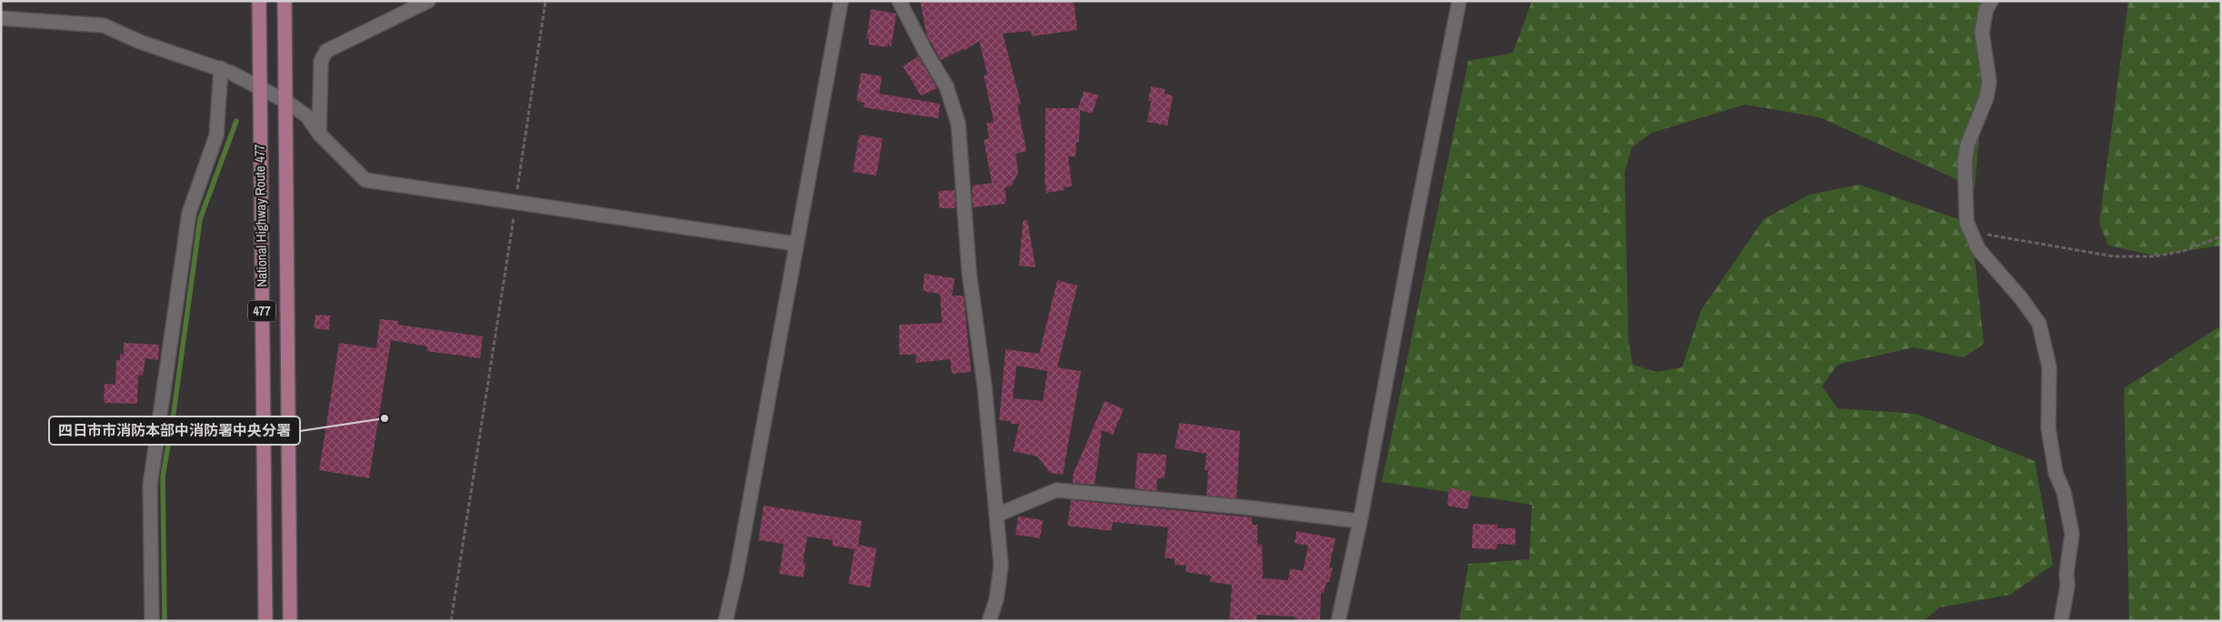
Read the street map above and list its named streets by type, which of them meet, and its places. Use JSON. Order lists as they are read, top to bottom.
{
  "streets": {
    "highway": ["National Highway Route 477", "477"]
  },
  "places": ["四日市市消防本部中消防署中央分署"]
}
